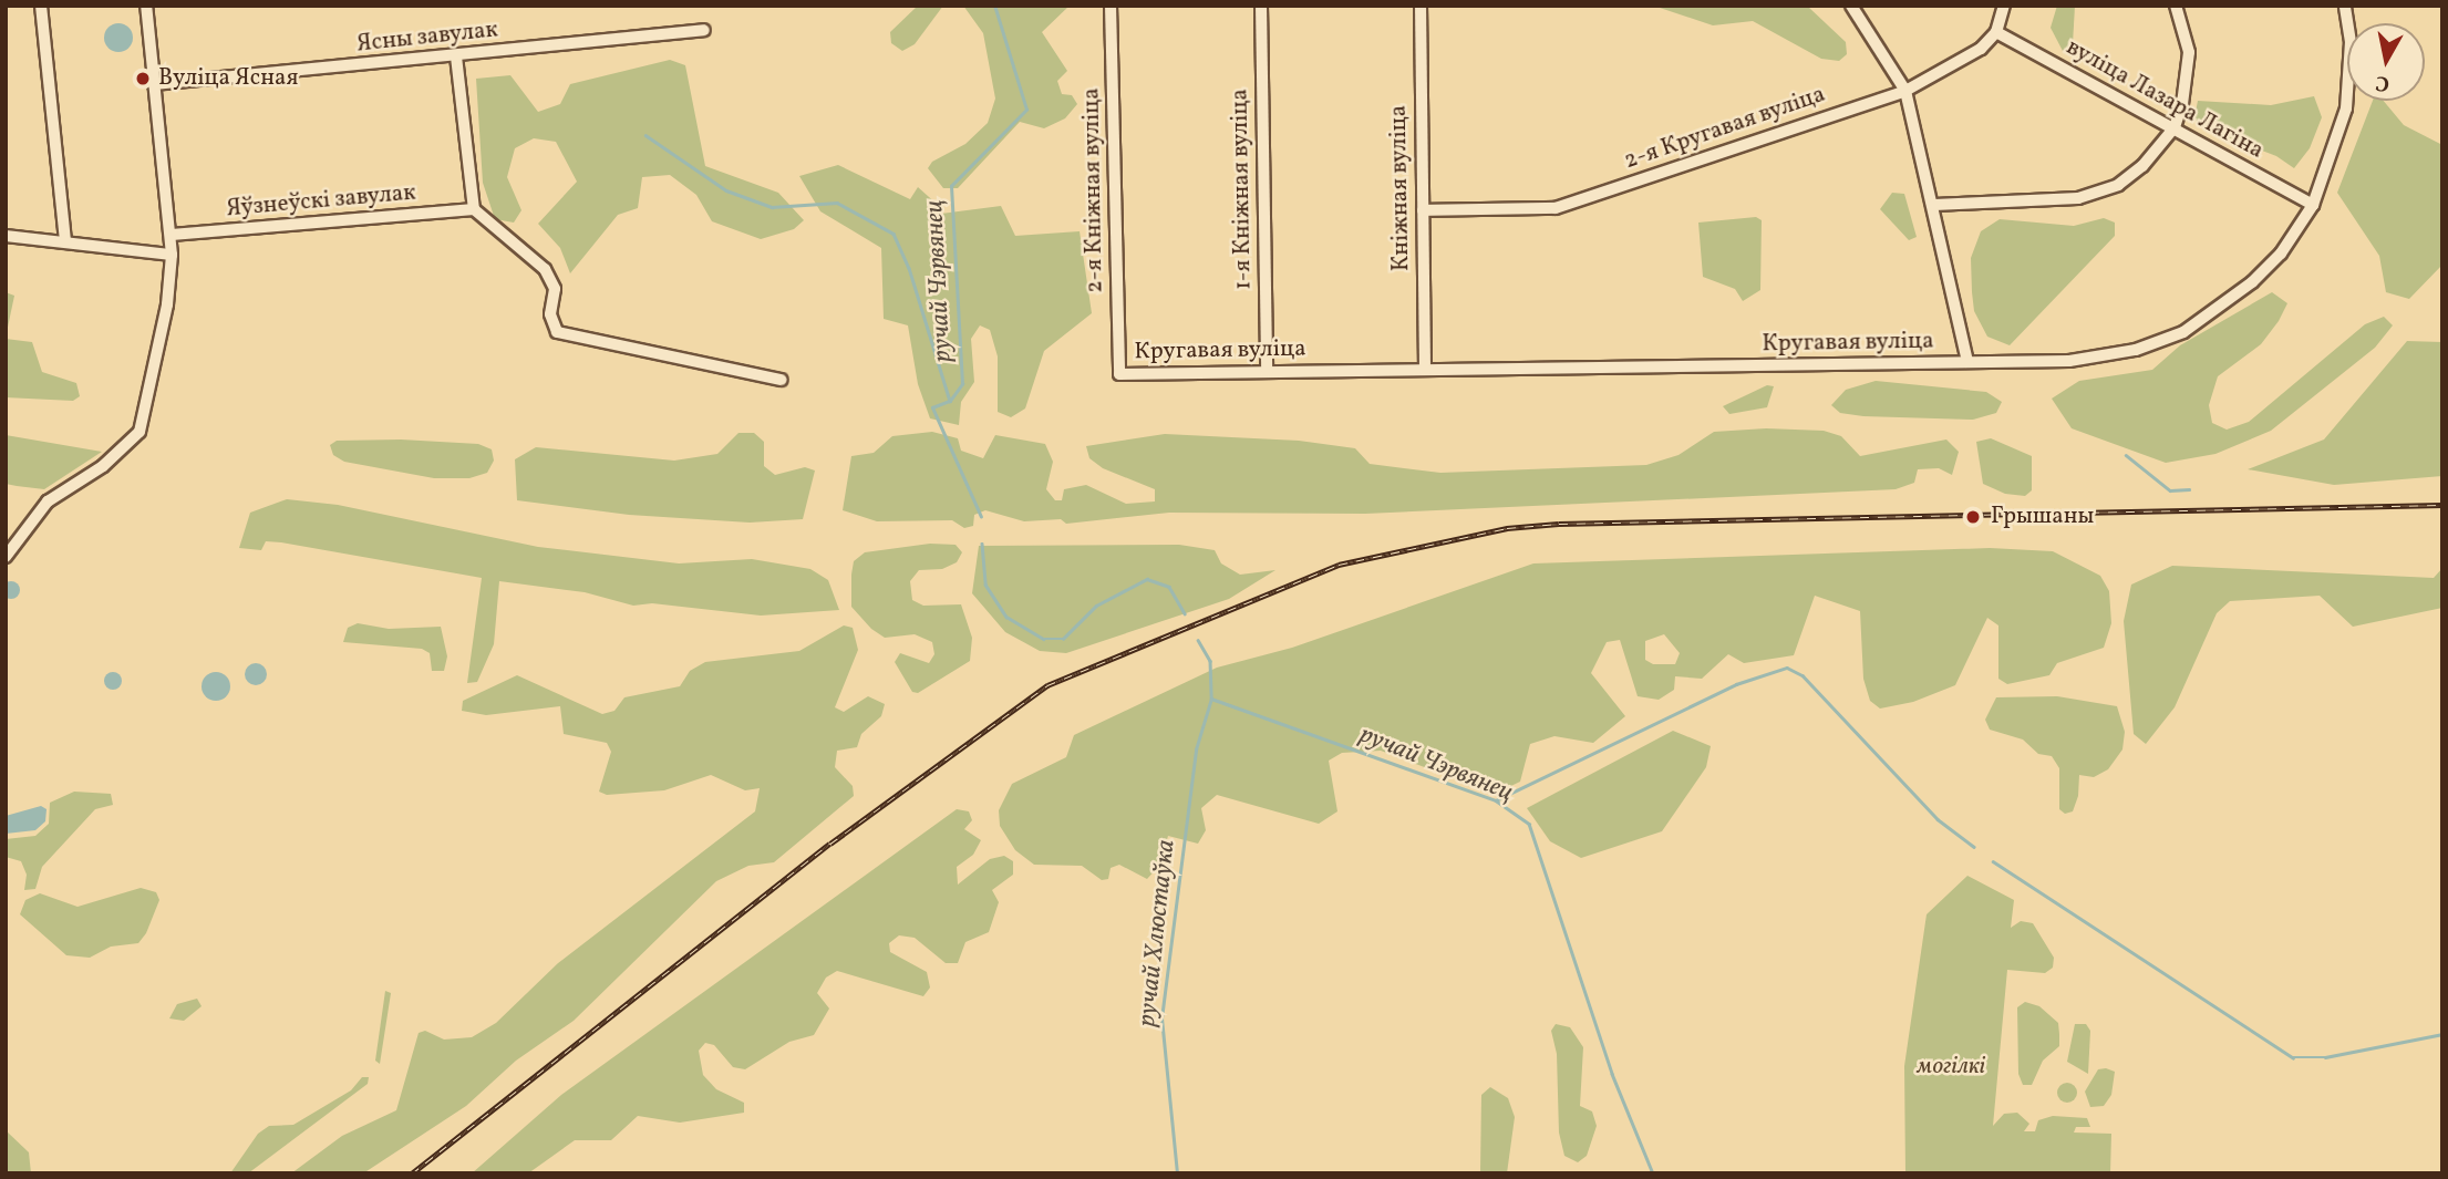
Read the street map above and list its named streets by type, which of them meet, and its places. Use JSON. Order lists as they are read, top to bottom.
{
  "streets": {
    "street": [
      "Ясны завулак",
      "вуліца Лазара Лагіна",
      "2-я Кругавая вуліца",
      "Кніжная вуліца",
      "1-я Кніжная вуліца",
      "2-я Кніжная вуліца",
      "Яўзнеўскі завулак",
      "Кругавая вуліца"
    ]
  },
  "crossings": [
    ["вуліца Лазара Лагіна", "2-я Кругавая вуліца"],
    ["вуліца Лазара Лагіна", "Кругавая вуліца"],
    ["2-я Кругавая вуліца", "Кніжная вуліца"],
    ["Кніжная вуліца", "Кругавая вуліца"],
    ["1-я Кніжная вуліца", "Кругавая вуліца"],
    ["2-я Кніжная вуліца", "Кругавая вуліца"]
  ],
  "water": ["ручай Чэрвянец", "ручай Хлюстаўка"],
  "parks": ["могілкі"],
  "places": ["Вуліца Ясная", "Грышаны"],
  "north": "bottom"
}
